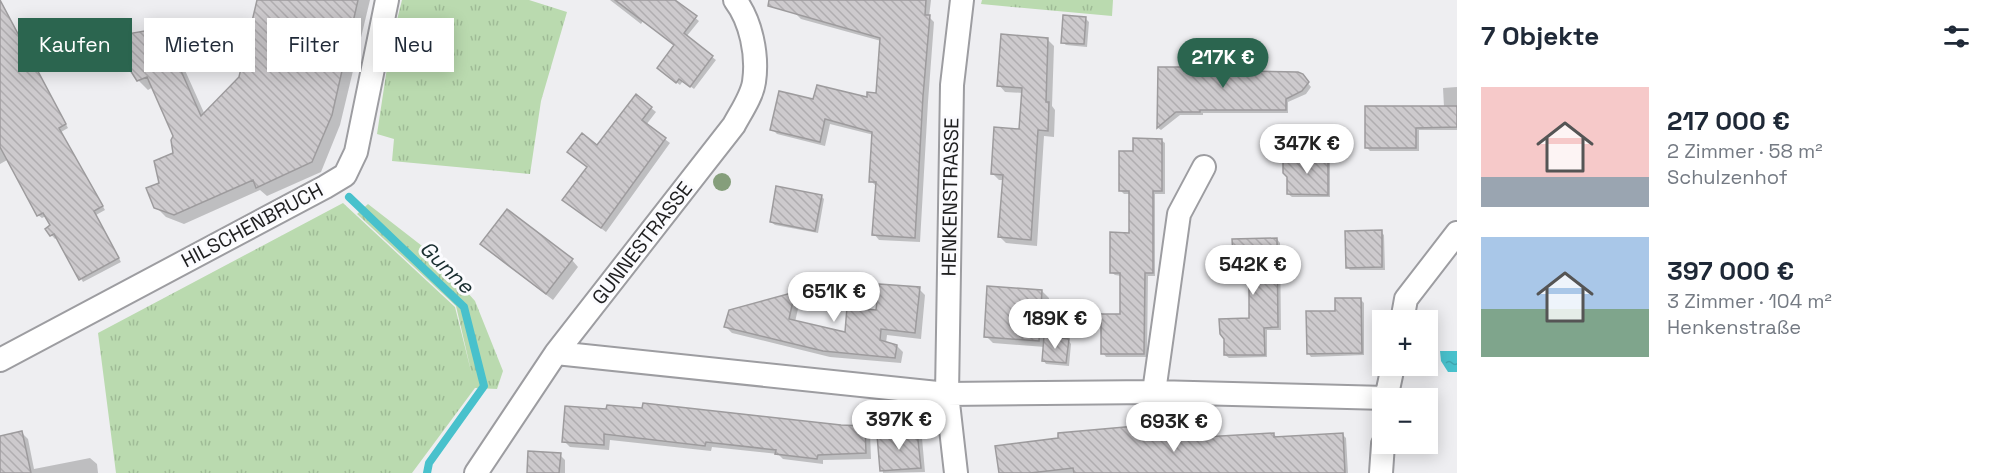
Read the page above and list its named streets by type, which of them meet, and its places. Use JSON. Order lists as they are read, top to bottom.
{
  "streets": {
    "street": ["HENKENSTRASSE", "HILSCHENBRUCH", "GUNNESTRASSE"]
  },
  "water": ["Gunne"],
  "page": {
    "heading": "7 Objekte",
    "chip": [
      "Kaufen",
      "Mieten",
      "Filter",
      "Neu"
    ],
    "price": [
      "217K €",
      "347K €",
      "542K €",
      "651K €",
      "189K €",
      "397K €",
      "693K €"
    ],
    "list": [
      {
        "name": "217 000 €",
        "note": "2 Zimmer · 58 m² · Schulzenhof"
      },
      {
        "name": "397 000 €",
        "note": "3 Zimmer · 104 m² · Henkenstraße"
      }
    ],
    "map_buttons": ["+", "−"]
  }
}
